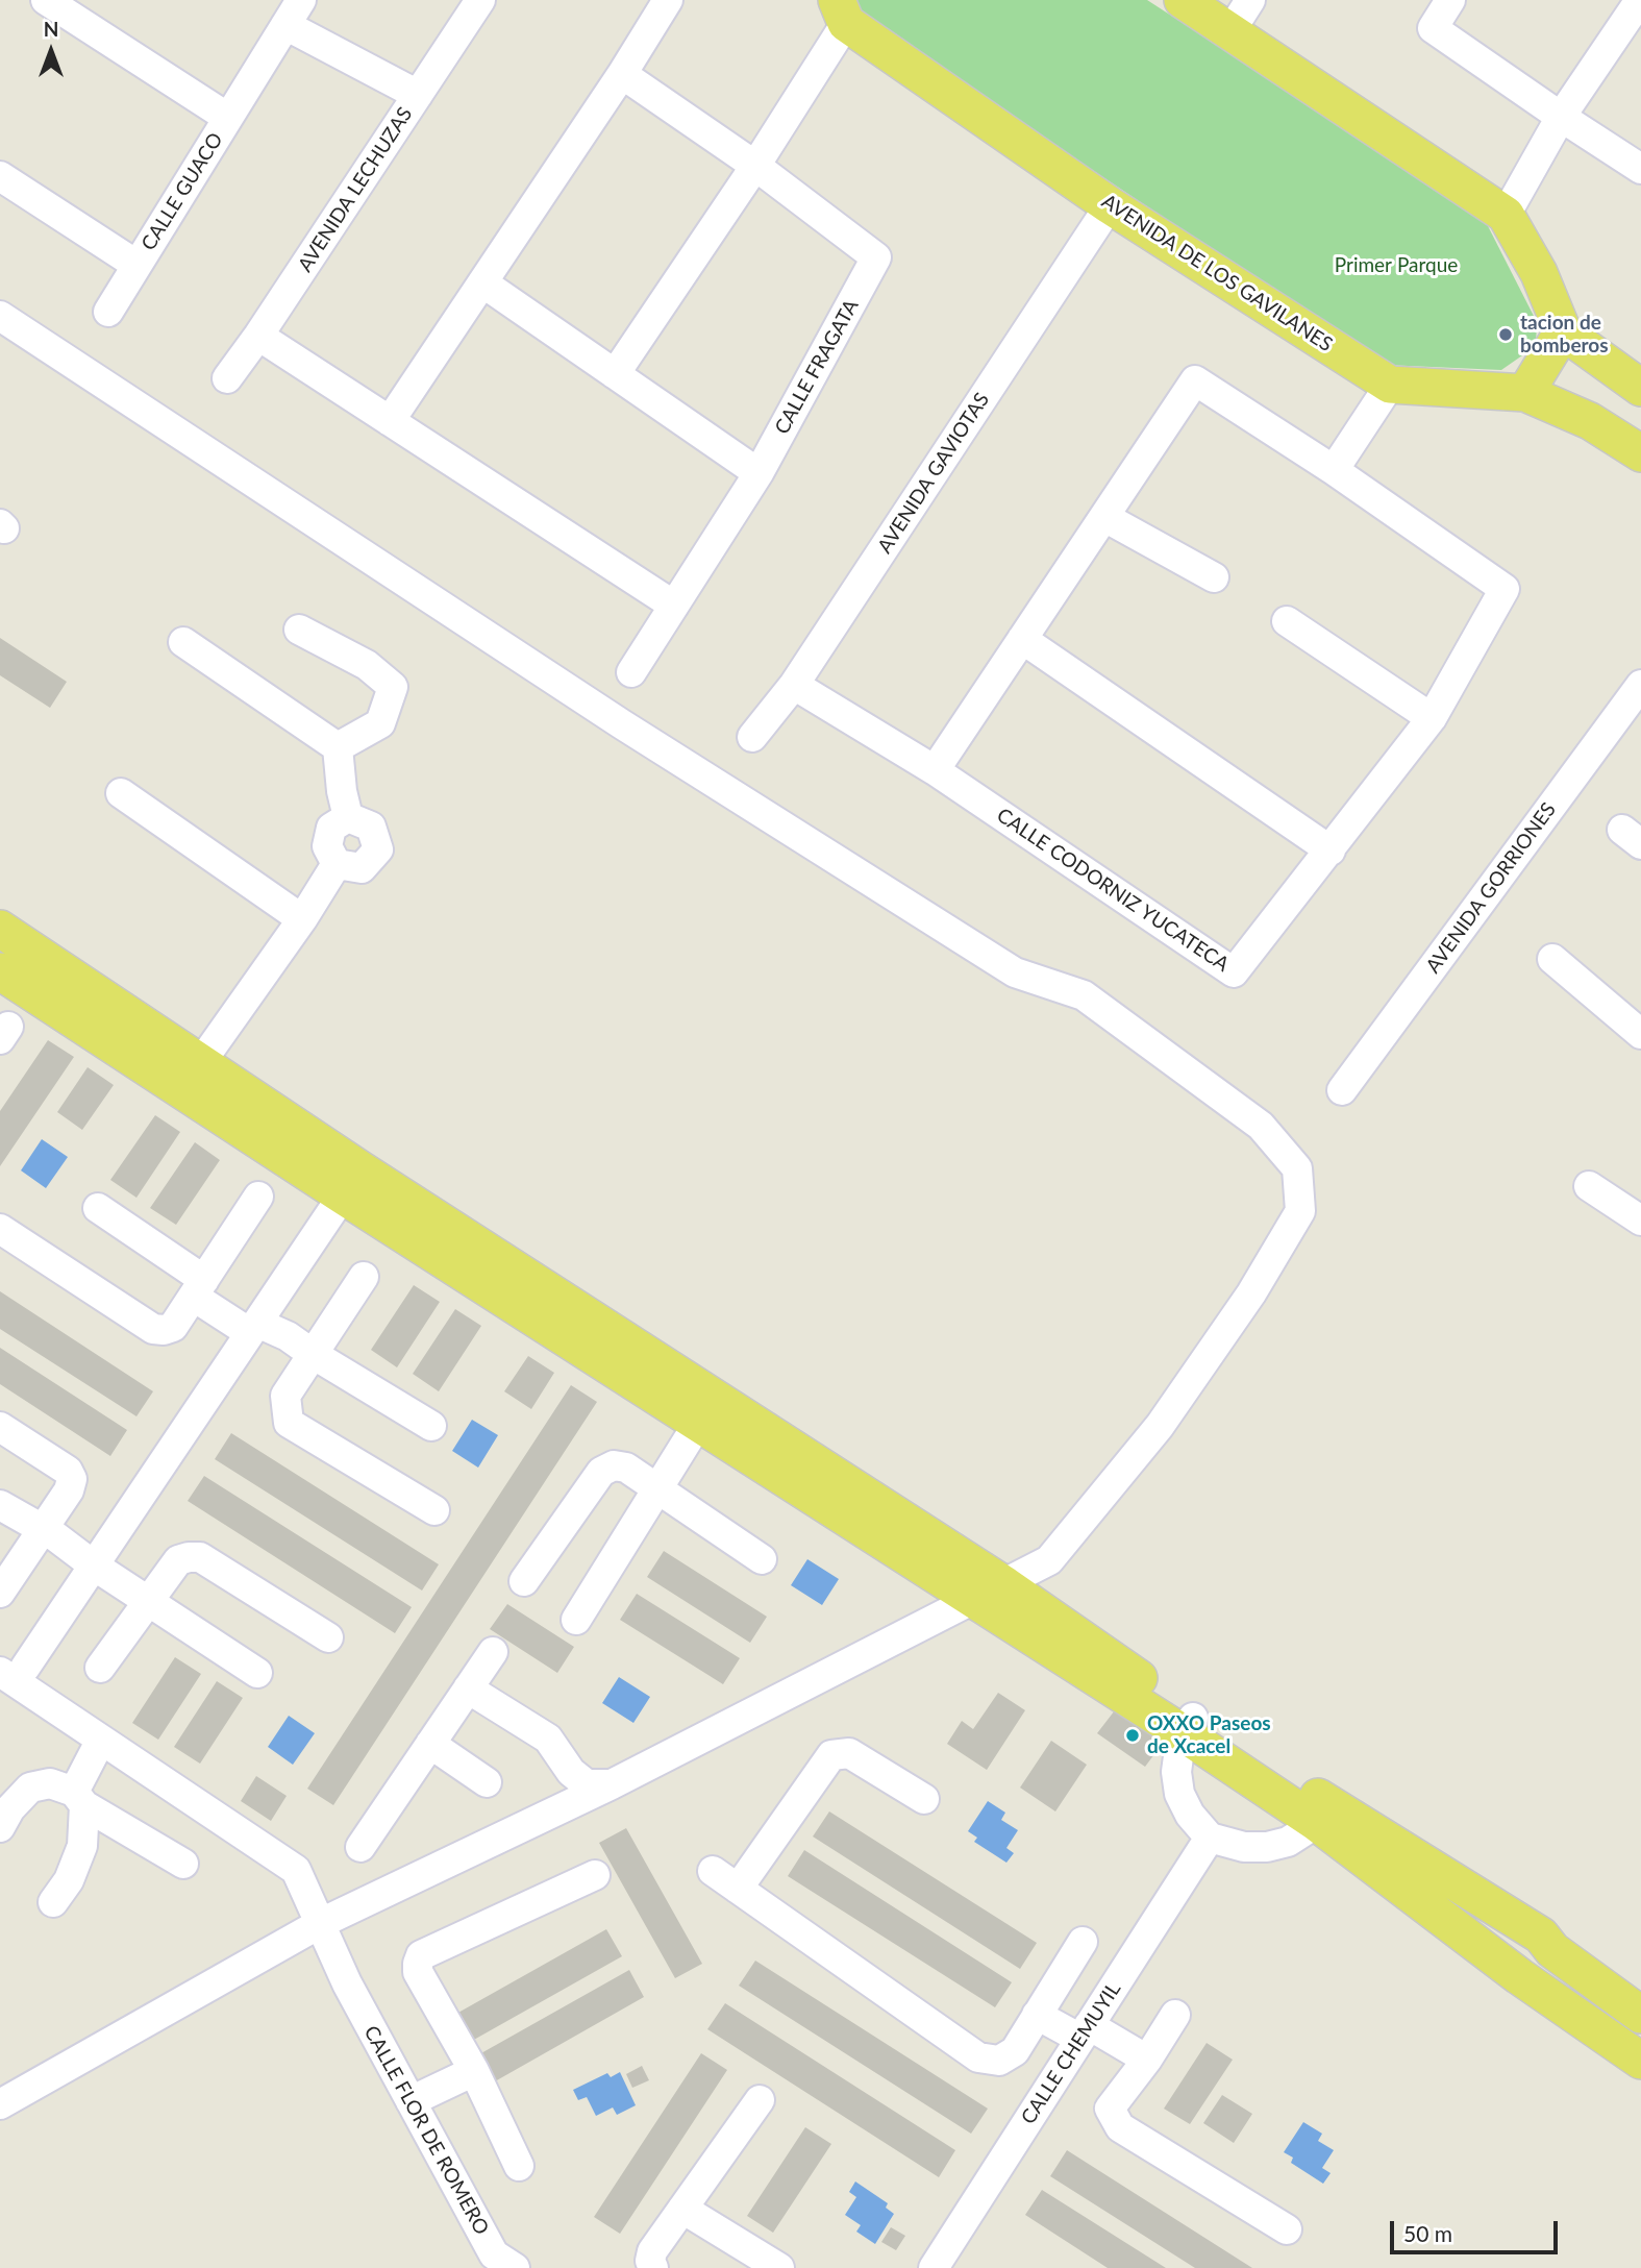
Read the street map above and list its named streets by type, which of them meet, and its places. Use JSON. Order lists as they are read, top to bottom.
{
  "streets": {
    "main road": ["AVENIDA DE LOS GAVILANES"],
    "street": [
      "AVENIDA LECHUZAS",
      "CALLE GUACO",
      "CALLE FRAGATA",
      "AVENIDA GAVIOTAS",
      "AVENIDA GORRIONES",
      "CALLE CODORNIZ YUCATECA",
      "CALLE CHEMUYIL",
      "CALLE FLOR DE ROMERO"
    ]
  },
  "crossings": [
    ["AVENIDA DE LOS GAVILANES", "AVENIDA GAVIOTAS"],
    ["AVENIDA GAVIOTAS", "CALLE CODORNIZ YUCATECA"]
  ],
  "parks": ["Primer Parque"],
  "places": ["tacion de bomberos", "OXXO Paseos de Xcacel"],
  "scale_bar": "50 m",
  "north": "top"
}
